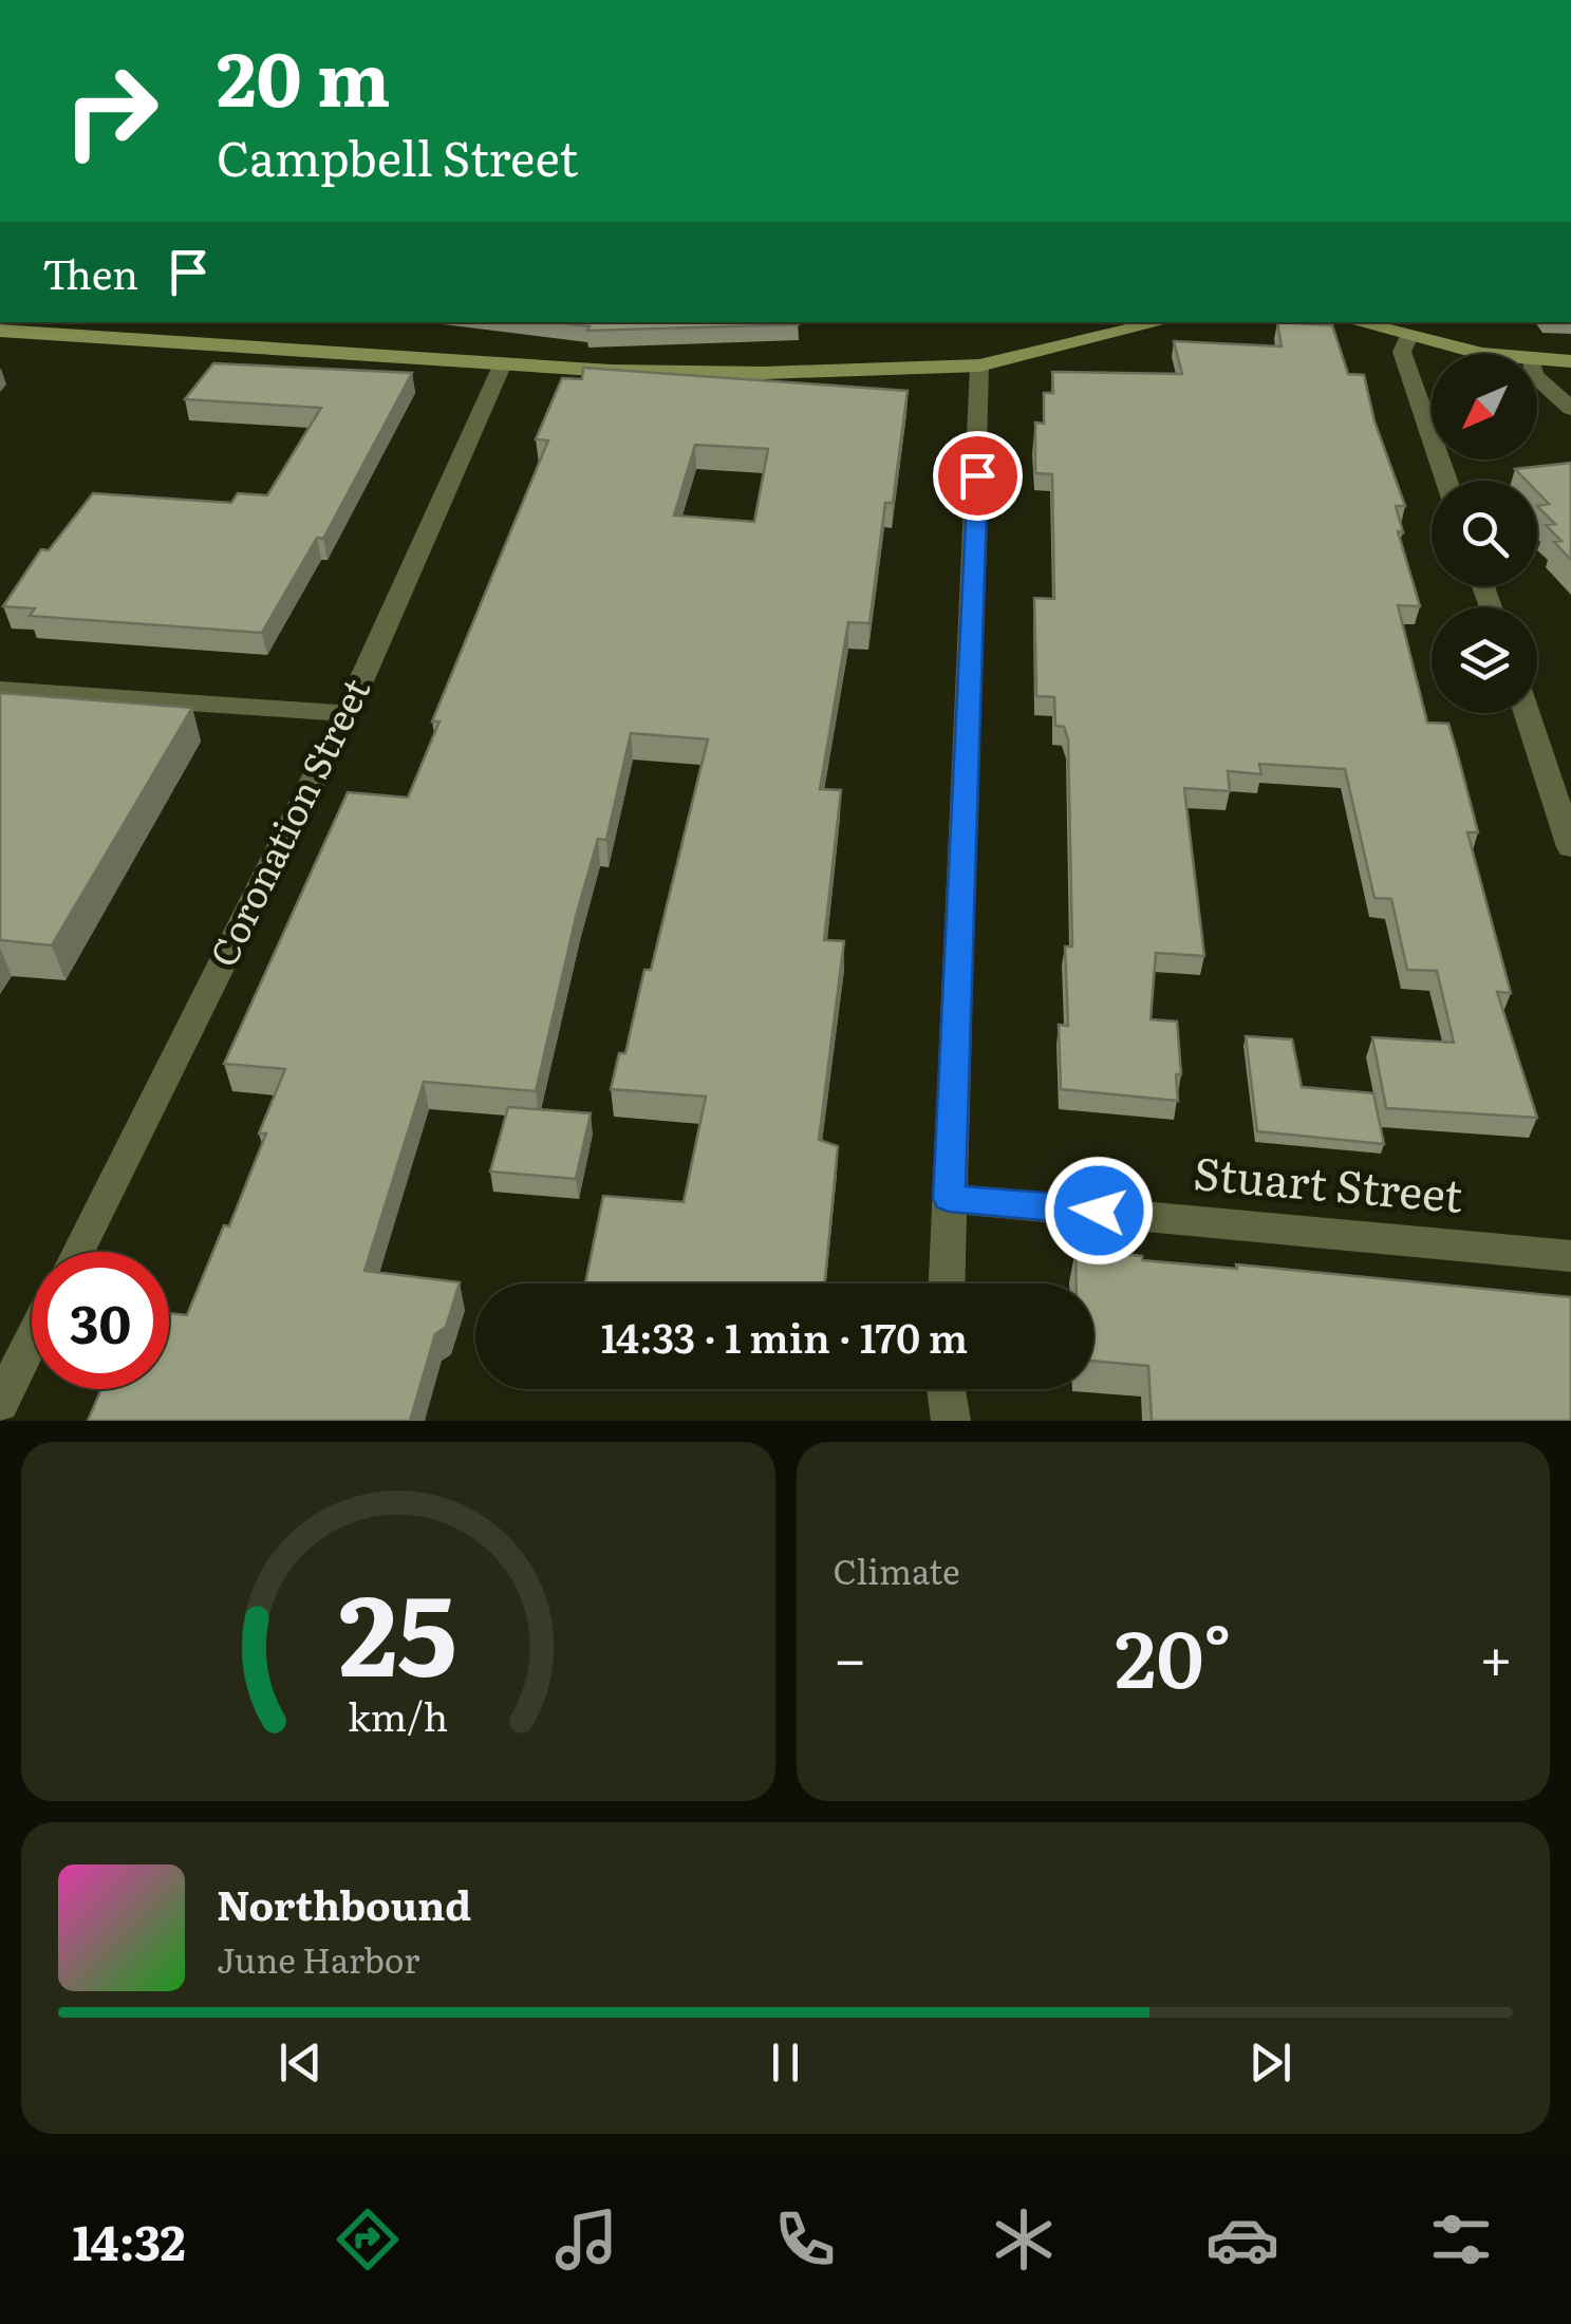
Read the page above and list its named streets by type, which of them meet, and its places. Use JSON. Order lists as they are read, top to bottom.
{
  "streets": {
    "street": ["Coronation Street", "Stuart Street"]
  },
  "north": "bottom left",
  "page": {
    "turn": ["20 m", "Campbell Street"],
    "then": "Then",
    "limit": "30",
    "trip": "14:33 · 1 min · 170 m",
    "tile": "Climate",
    "heat": ["−", "20°", "+"],
    "song": ["Northbound", "June Harbor"],
    "tabs": "14:32",
    "gauge": ["25", "km/h"]
  }
}
